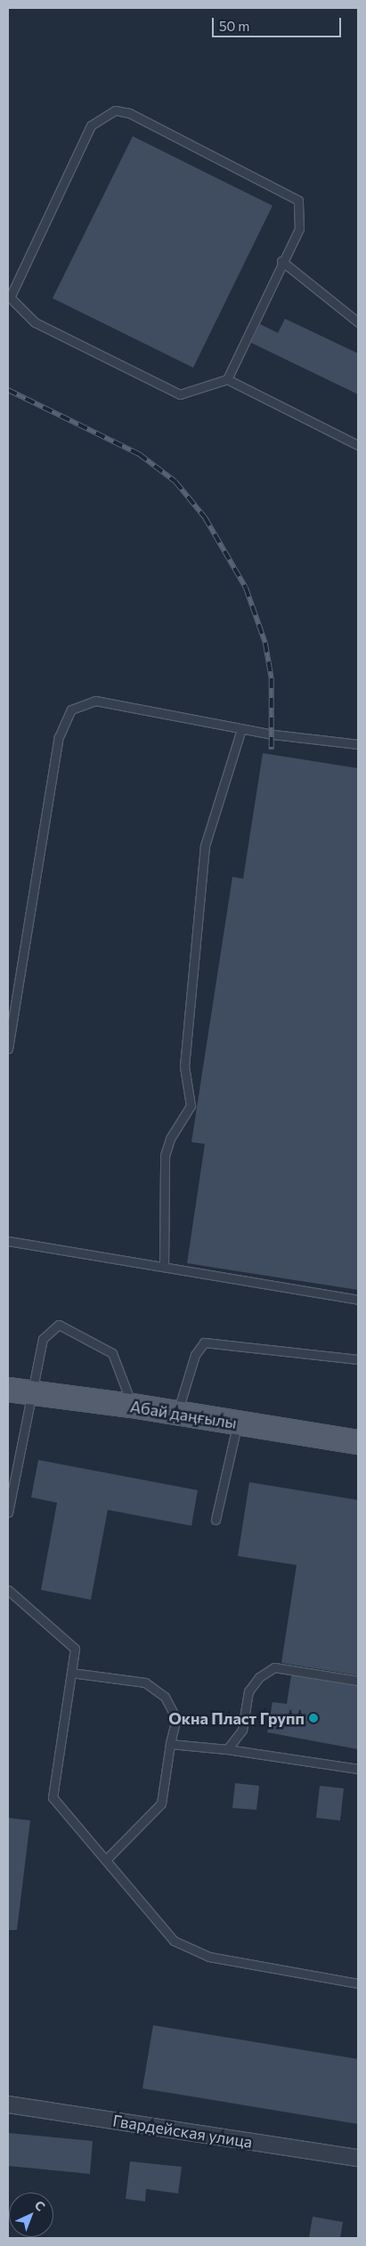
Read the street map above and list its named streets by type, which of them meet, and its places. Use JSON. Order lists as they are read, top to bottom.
{
  "streets": {
    "main road": ["Абай даңғылы"],
    "street": ["Гвардейская улица"]
  },
  "places": ["Окна Пласт Групп"],
  "scale_bar": "50 m",
  "north": "top right"
}
